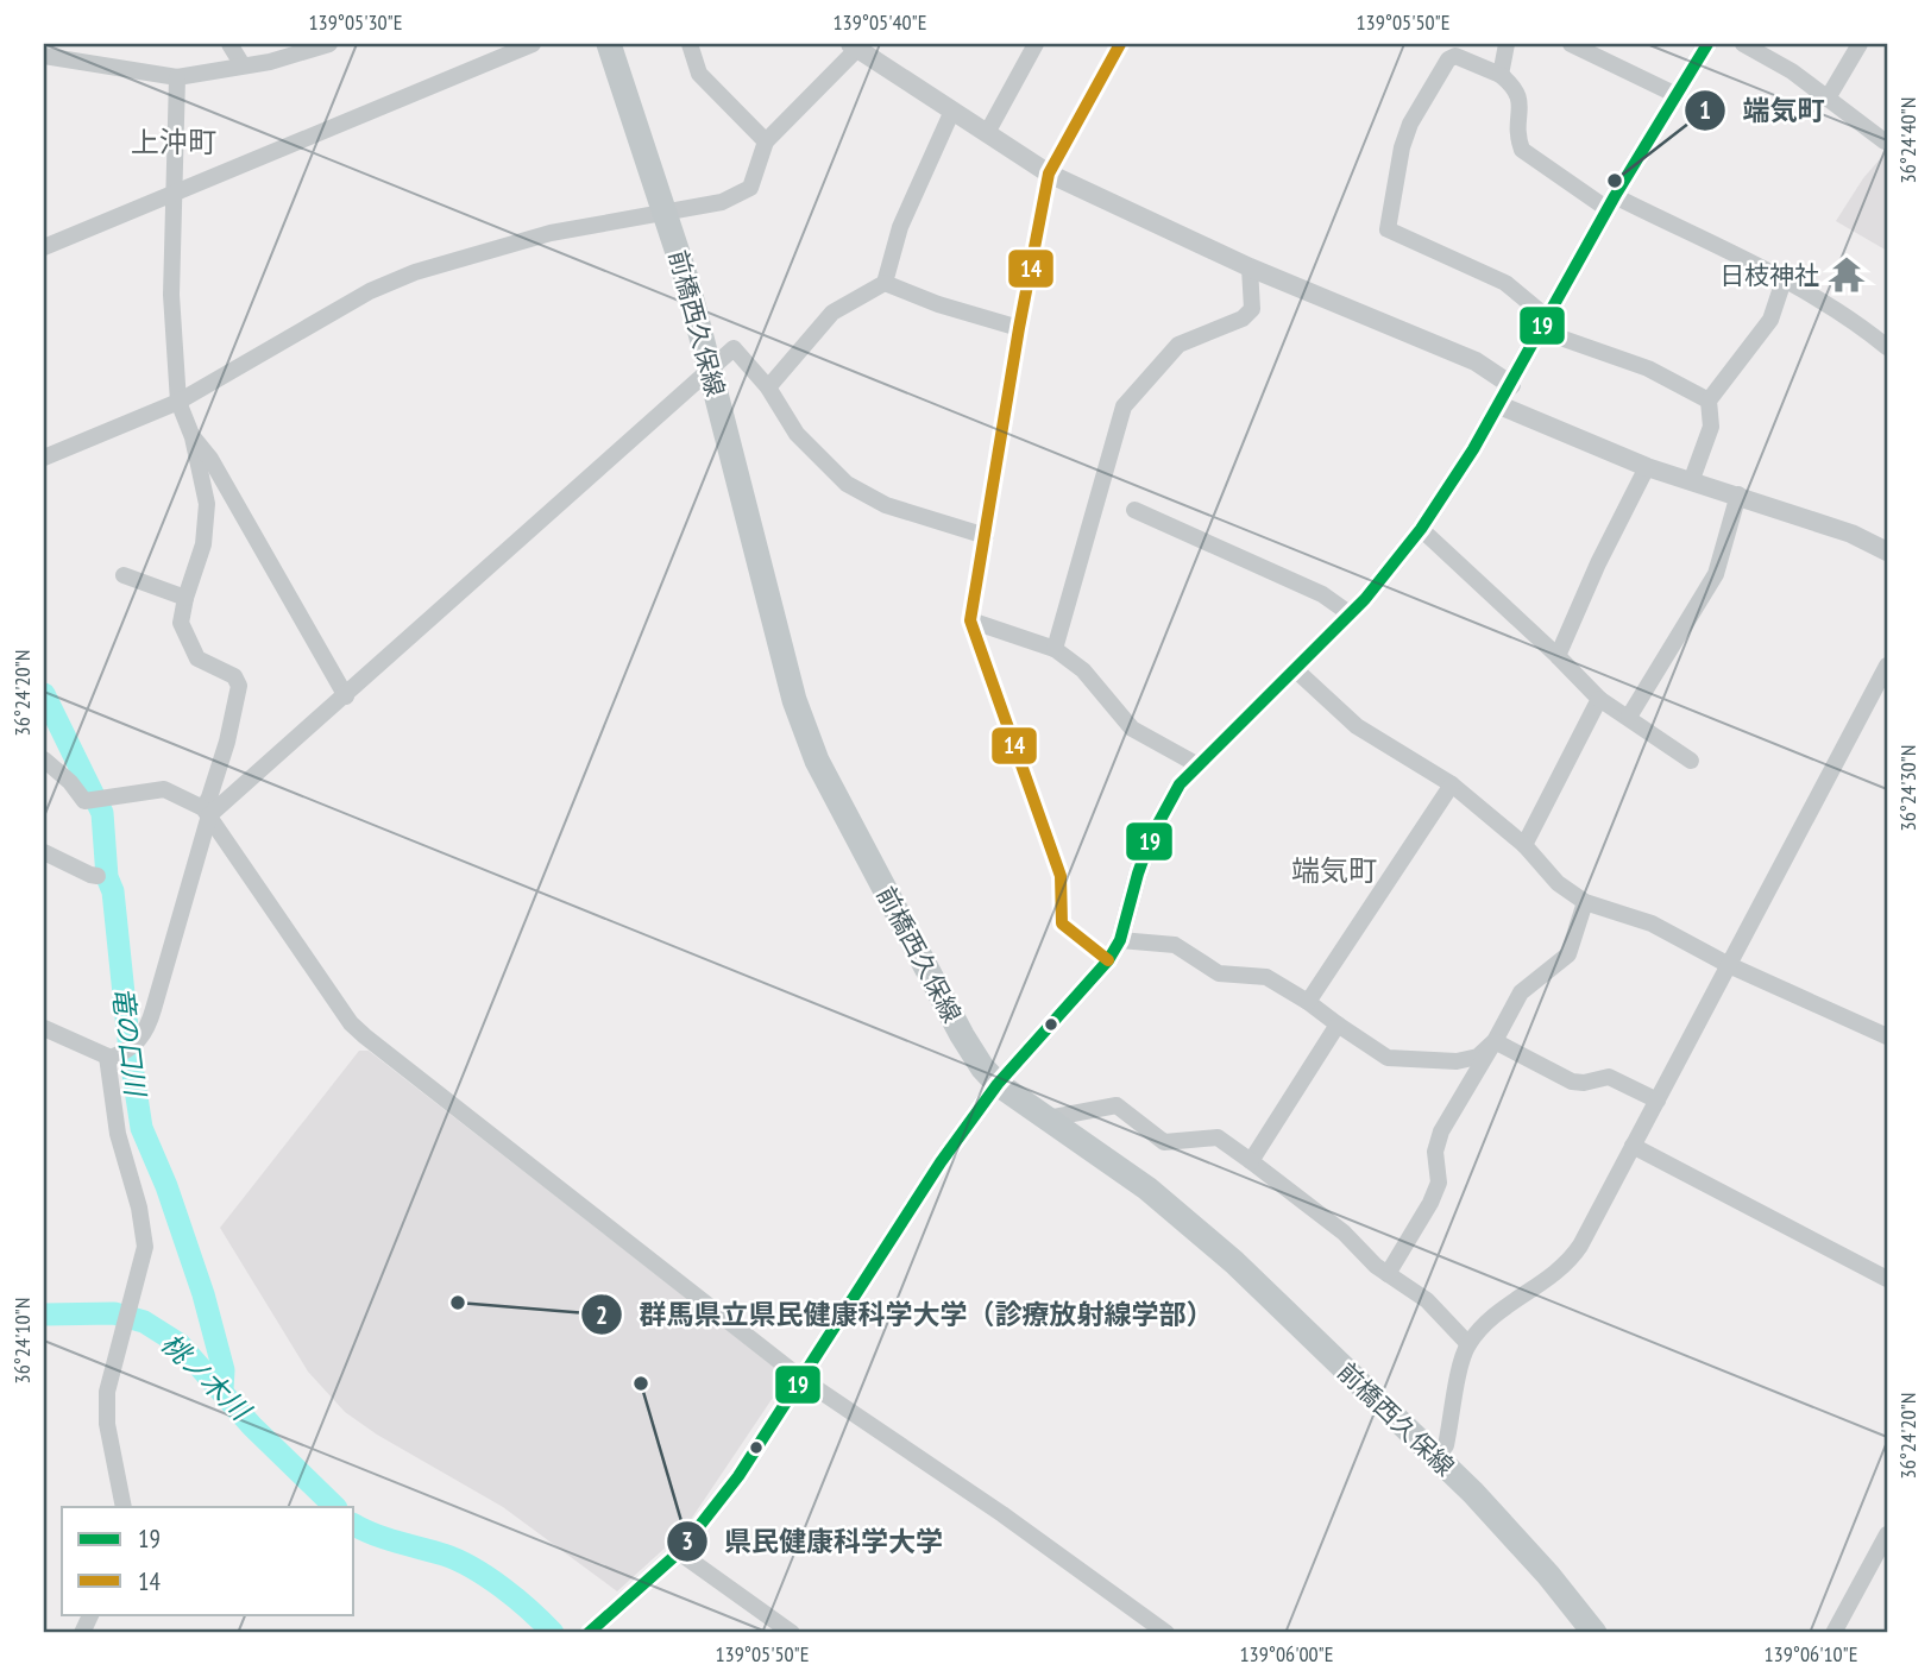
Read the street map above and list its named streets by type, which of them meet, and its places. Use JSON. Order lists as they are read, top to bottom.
{
  "streets": {
    "main road": ["前橋西久保線"]
  },
  "districts": ["上沖町", "端気町"],
  "water": ["竜の口川", "桃ノ木川"],
  "places": {
    "other": ["端気町", "群馬県立県民健康科学大学（診療放射線学部）", "県民健康科学大学"],
    "temple": ["日枝神社"]
  },
  "lines": ["transit line 19", "transit line 14"],
  "legend": ["19", "14"],
  "coordinates": [
    "139°05'30\"E",
    "139°05'40\"E",
    "139°05'50\"E",
    "36°24'40\"N",
    "36°24'20\"N",
    "36°24'30\"N",
    "36°24'10\"N",
    "139°06'00\"E",
    "139°06'10\"E"
  ]
}
